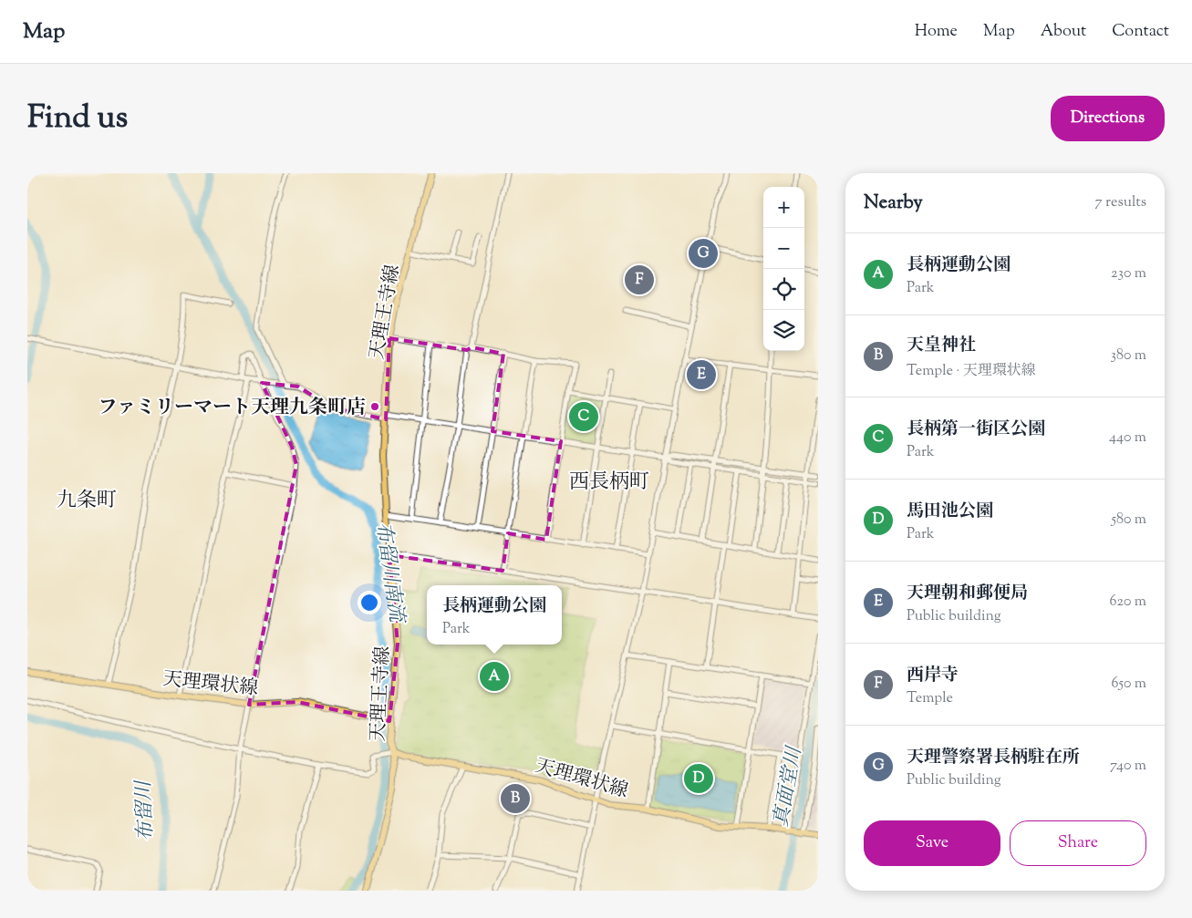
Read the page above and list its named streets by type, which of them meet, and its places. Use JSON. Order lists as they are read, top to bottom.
{
  "streets": {
    "main road": ["天理王寺線", "天理環状線"]
  },
  "crossings": [
    ["天理王寺線", "天理環状線"]
  ],
  "districts": ["西長柄町", "九条町"],
  "water": ["布留川南流", "真面堂川", "布留川"],
  "places": ["ファミリーマート天理九条町店"],
  "page": {
    "header": "Map",
    "nav": [
      "Home",
      "Map",
      "About",
      "Contact"
    ],
    "title": "Find us",
    "buttons": [
      "Directions",
      ["Save", "Share"]
    ],
    "heading": ["Nearby", "7 results"],
    "map_buttons": ["+", "−"],
    "list": [
      {
        "mark": "A",
        "name": "長柄運動公園",
        "note": "Park",
        "value": "230 m"
      },
      {
        "mark": "B",
        "name": "天皇神社",
        "note": "Temple · 天理環状線",
        "value": "380 m"
      },
      {
        "mark": "C",
        "name": "長柄第一街区公園",
        "note": "Park",
        "value": "440 m"
      },
      {
        "mark": "D",
        "name": "馬田池公園",
        "note": "Park",
        "value": "580 m"
      },
      {
        "mark": "E",
        "name": "天理朝和郵便局",
        "note": "Public building",
        "value": "620 m"
      },
      {
        "mark": "F",
        "name": "西岸寺",
        "note": "Temple",
        "value": "650 m"
      },
      {
        "mark": "G",
        "name": "天理警察署長柄駐在所",
        "note": "Public building",
        "value": "740 m"
      }
    ],
    "pins": [
      "G",
      "F",
      "E",
      "C",
      "A",
      "D",
      "B"
    ],
    "popup": ["長柄運動公園", "Park"]
  }
}
